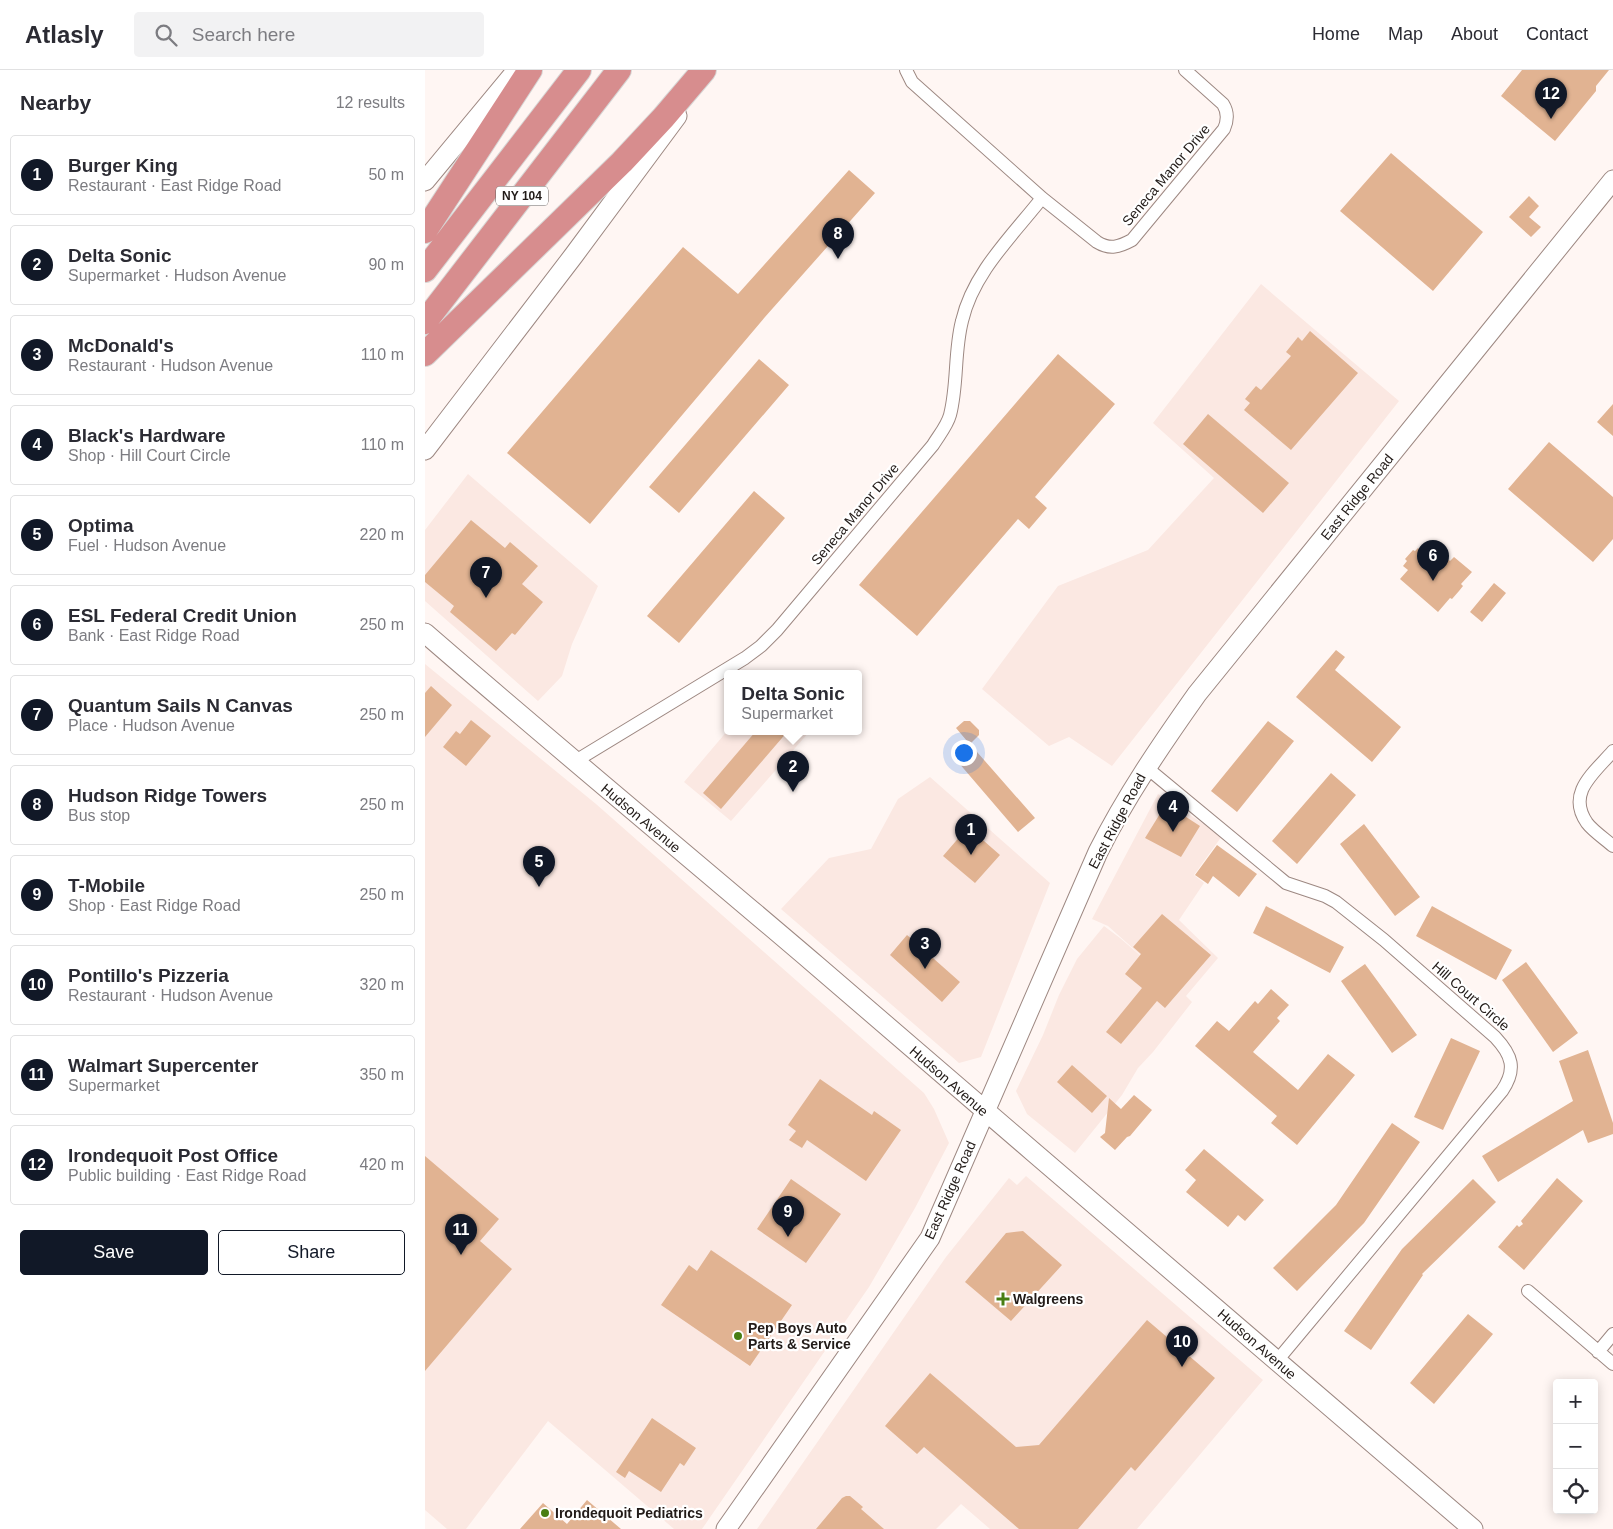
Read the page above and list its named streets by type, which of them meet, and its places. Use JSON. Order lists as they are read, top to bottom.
{
  "streets": {
    "highway": ["NY 104"],
    "main road": ["East Ridge Road", "Hudson Avenue"],
    "street": ["Seneca Manor Drive", "Hill Court Circle"]
  },
  "crossings": [
    ["Seneca Manor Drive", "Hudson Avenue"],
    ["East Ridge Road", "Hudson Avenue"],
    ["East Ridge Road", "Hill Court Circle"],
    ["Hudson Avenue", "Hill Court Circle"]
  ],
  "places": {
    "health": ["Walgreens"],
    "other": ["Pep Boys Auto Parts & Service", "Irondequoit Pediatrics"]
  },
  "page": {
    "header": "Atlasly",
    "search": "Search here",
    "nav": [
      "Home",
      "Map",
      "About",
      "Contact"
    ],
    "heading": ["Nearby", "12 results"],
    "pins": [
      "12",
      "8",
      "6",
      "7",
      "2",
      "4",
      "1",
      "5",
      "3",
      "9",
      "11",
      "10"
    ],
    "list": [
      {
        "mark": "1",
        "name": "Burger King",
        "note": "Restaurant · East Ridge Road",
        "value": "50 m"
      },
      {
        "mark": "2",
        "name": "Delta Sonic",
        "note": "Supermarket · Hudson Avenue",
        "value": "90 m"
      },
      {
        "mark": "3",
        "name": "McDonald's",
        "note": "Restaurant · Hudson Avenue",
        "value": "110 m"
      },
      {
        "mark": "4",
        "name": "Black's Hardware",
        "note": "Shop · Hill Court Circle",
        "value": "110 m"
      },
      {
        "mark": "5",
        "name": "Optima",
        "note": "Fuel · Hudson Avenue",
        "value": "220 m"
      },
      {
        "mark": "6",
        "name": "ESL Federal Credit Union",
        "note": "Bank · East Ridge Road",
        "value": "250 m"
      },
      {
        "mark": "7",
        "name": "Quantum Sails N Canvas",
        "note": "Place · Hudson Avenue",
        "value": "250 m"
      },
      {
        "mark": "8",
        "name": "Hudson Ridge Towers",
        "note": "Bus stop",
        "value": "250 m"
      },
      {
        "mark": "9",
        "name": "T-Mobile",
        "note": "Shop · East Ridge Road",
        "value": "250 m"
      },
      {
        "mark": "10",
        "name": "Pontillo's Pizzeria",
        "note": "Restaurant · Hudson Avenue",
        "value": "320 m"
      },
      {
        "mark": "11",
        "name": "Walmart Supercenter",
        "note": "Supermarket",
        "value": "350 m"
      },
      {
        "mark": "12",
        "name": "Irondequoit Post Office",
        "note": "Public building · East Ridge Road",
        "value": "420 m"
      }
    ],
    "popup": ["Delta Sonic", "Supermarket"],
    "buttons": ["Save", "Share"],
    "map_buttons": ["+", "−"]
  }
}
